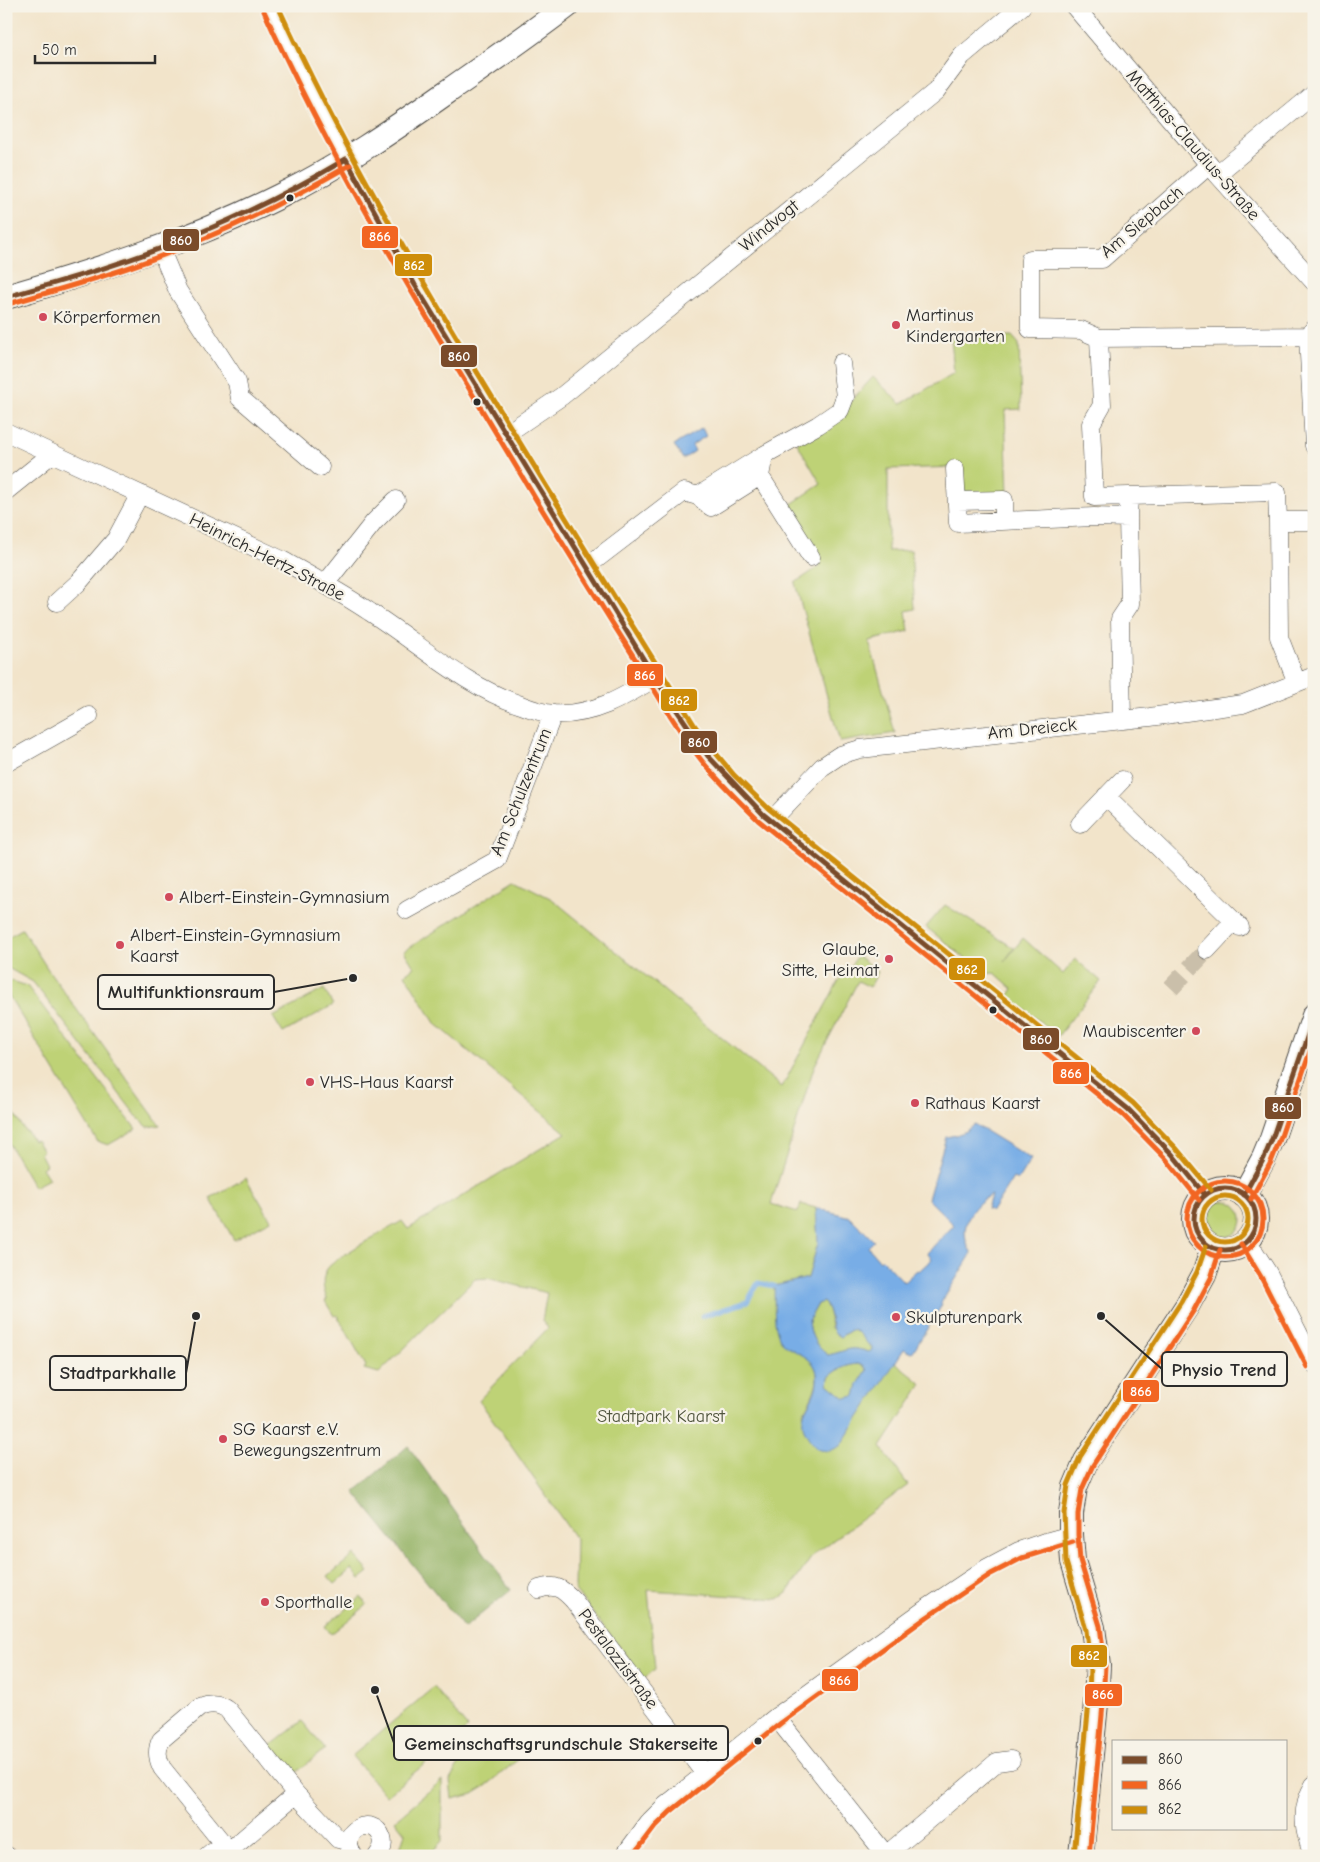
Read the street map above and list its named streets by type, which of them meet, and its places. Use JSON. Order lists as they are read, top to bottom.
{
  "streets": {
    "street": [
      "Matthias-Claudius-Straße",
      "Am Siepbach",
      "Windvogt",
      "Heinrich-Hertz-Straße",
      "Am Dreieck",
      "Am Schulzentrum",
      "Pestalozzistraße"
    ]
  },
  "crossings": [
    ["Matthias-Claudius-Straße", "Am Siepbach"],
    ["Heinrich-Hertz-Straße", "Am Schulzentrum"]
  ],
  "parks": ["Stadtpark Kaarst"],
  "places": [
    "Körperformen",
    "Martinus Kindergarten",
    "Albert-Einstein-Gymnasium",
    "Albert-Einstein-Gymnasium Kaarst",
    "Glaube, Sitte, Heimat",
    "Multifunktionsraum",
    "Maubiscenter",
    "VHS-Haus Kaarst",
    "Rathaus Kaarst",
    "Stadtparkhalle",
    "Physio Trend",
    "Skulpturenpark",
    "SG Kaarst e.V. Bewegungszentrum",
    "Sporthalle",
    "Gemeinschaftsgrundschule Stakerseite"
  ],
  "lines": ["transit line 862", "transit line 866", "transit line 860"],
  "legend": ["860", "866", "862"],
  "scale_bar": "50 m"
}
